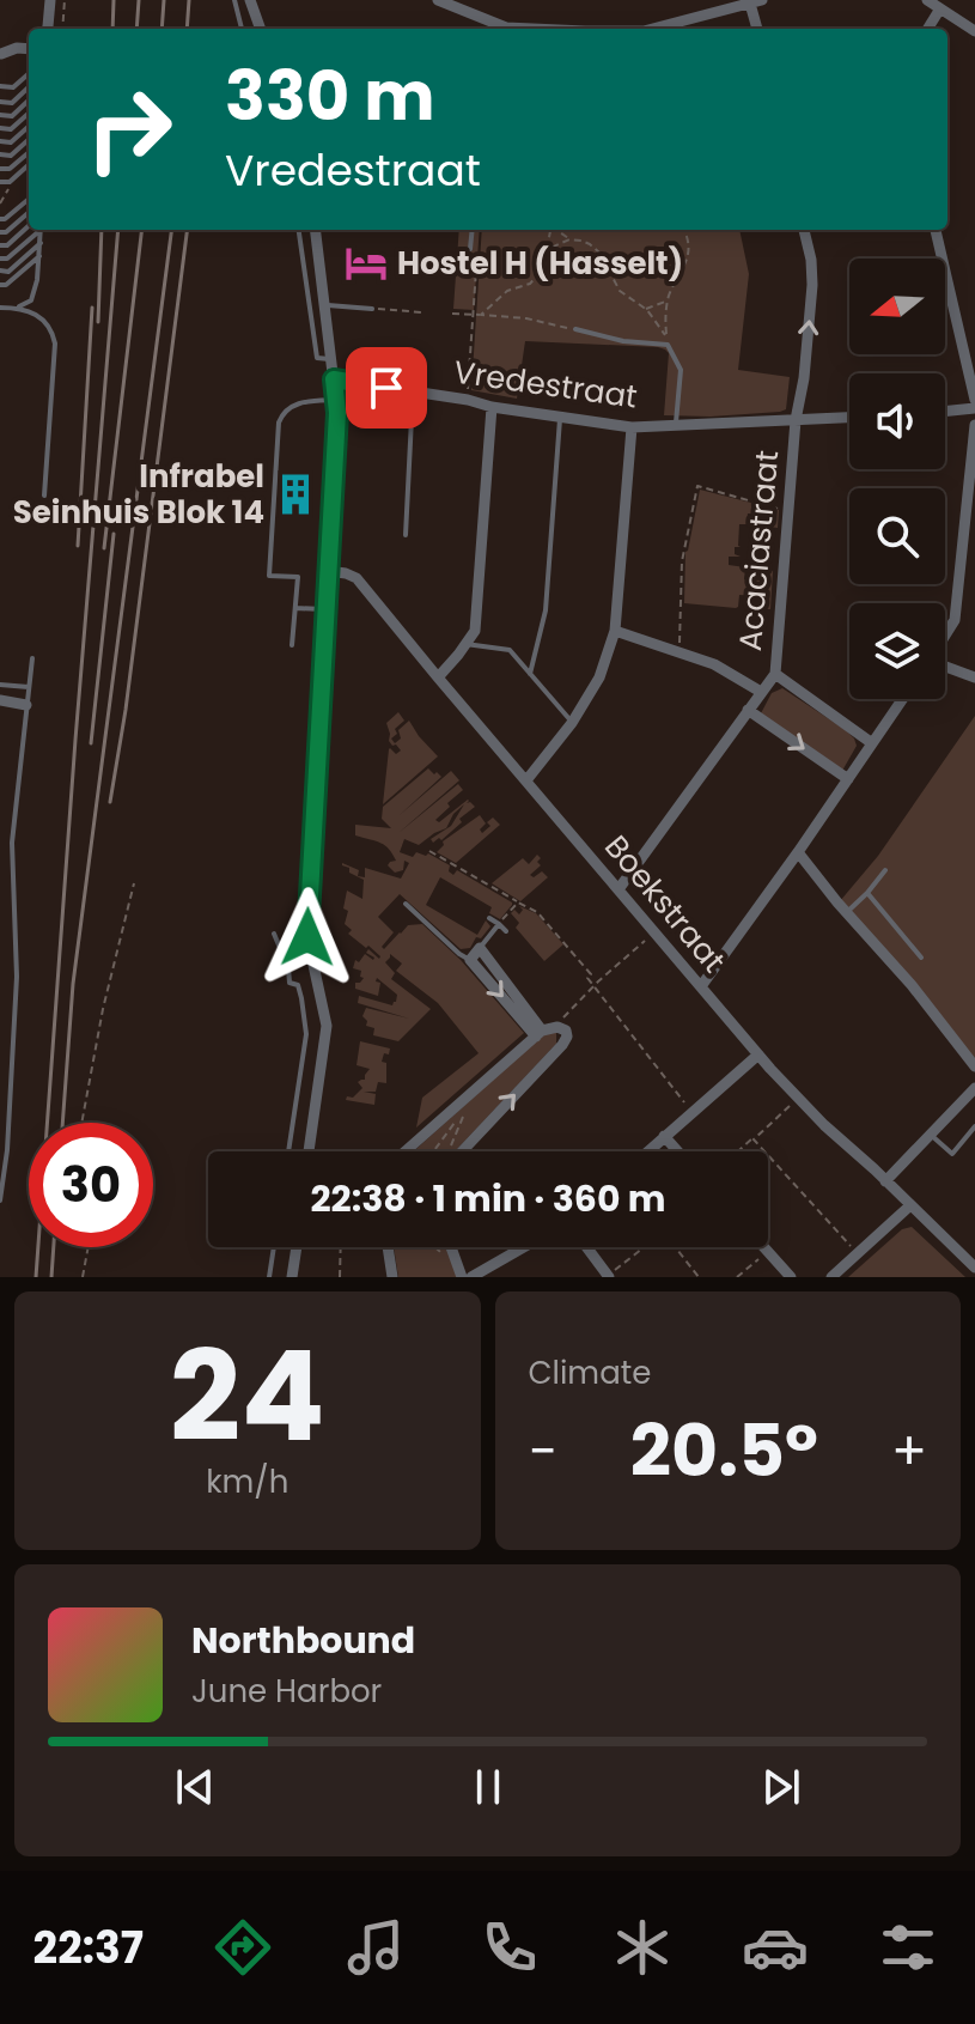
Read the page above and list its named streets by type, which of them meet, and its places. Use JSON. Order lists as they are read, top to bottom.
{
  "streets": {
    "street": ["Vredestraat", "Acaciastraat", "Boekstraat"]
  },
  "crossings": [
    ["Vredestraat", "Acaciastraat"],
    ["Acaciastraat", "Boekstraat"]
  ],
  "places": {
    "hotel": ["Hostel H (Hasselt)"],
    "building": ["Infrabel Seinhuis Blok 14"]
  },
  "north": "left",
  "page": {
    "turn": ["330 m", "Vredestraat"],
    "limit": "30",
    "trip": "22:38 · 1 min · 360 m",
    "tile": [
      ["24", "km/h"],
      "Climate"
    ],
    "heat": ["−", "20.5°", "+"],
    "song": ["Northbound", "June Harbor"],
    "tabs": "22:37"
  }
}
